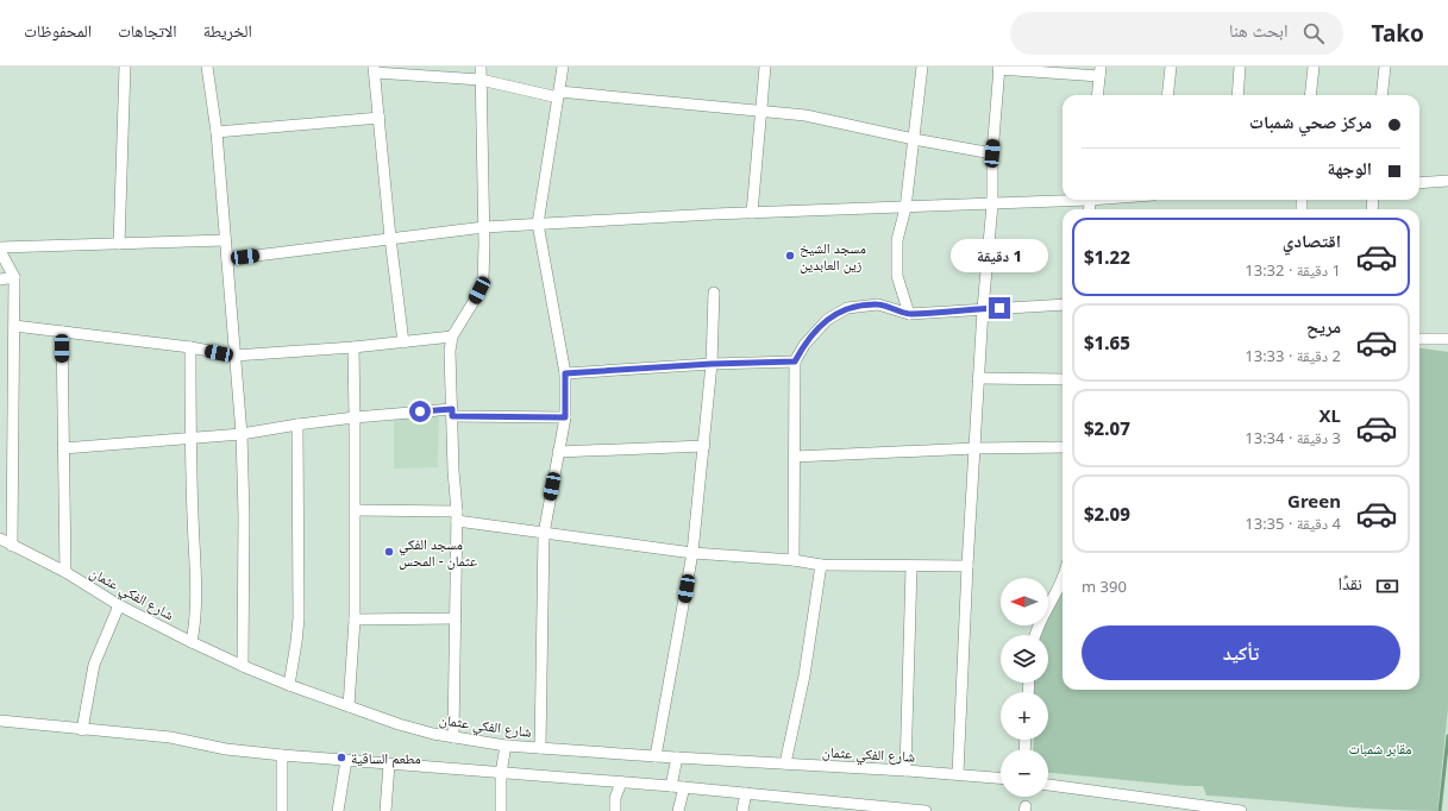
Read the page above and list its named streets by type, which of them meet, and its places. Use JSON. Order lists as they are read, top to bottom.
{
  "streets": {
    "street": ["شارع الفكي عثمان"]
  },
  "parks": ["مقابر شمبات"],
  "places": ["مسجد الشيخ زين العابدين", "مسجد الفكي عثمان - المحس", "مطعم الساقية"],
  "north": "left",
  "page": {
    "header": "Tako",
    "search": "ابحث هنا",
    "nav": ["الخريطة", "الاتجاهات", "المحفوظات"],
    "banner": ["مركز صحي شمبات", "الوجهة"],
    "list": [
      {
        "name": "اقتصادي",
        "note": "1 دقيقة · 13:32",
        "value": "$1.22"
      },
      {
        "name": "مريح",
        "note": "2 دقيقة · 13:33",
        "value": "$1.65"
      },
      {
        "name": "XL",
        "note": "3 دقيقة · 13:34",
        "value": "$2.07"
      },
      {
        "name": "Green",
        "note": "4 دقيقة · 13:35",
        "value": "$2.09"
      }
    ],
    "bubble": "1 دقيقة",
    "pay": ["نقدًا", "390 m"],
    "map_buttons": ["+", "−"],
    "buttons": "تأكيد"
  }
}
